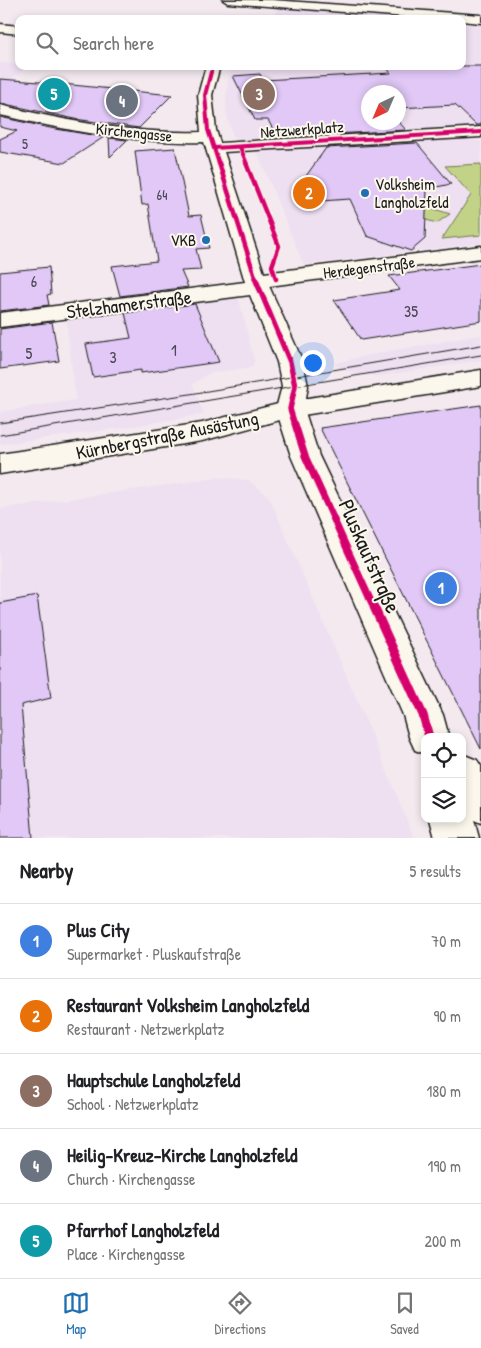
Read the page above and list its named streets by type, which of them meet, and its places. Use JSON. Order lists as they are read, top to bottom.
{
  "streets": {
    "street": [
      "Netzwerkplatz",
      "Kirchengasse",
      "Herdegenstraße",
      "Stelzhamerstraße",
      "Kürnbergstraße Ausästung",
      "Pluskaufstraße"
    ]
  },
  "crossings": [
    ["Netzwerkplatz", "Kirchengasse"],
    ["Herdegenstraße", "Stelzhamerstraße"],
    ["Kürnbergstraße Ausästung", "Pluskaufstraße"]
  ],
  "places": ["Volksheim Langholzfeld", "VKB"],
  "house_numbers": [
    "5",
    "64",
    "6",
    "35",
    "1",
    "5",
    "3"
  ],
  "north": "bottom left",
  "page": {
    "search": "Search here",
    "pins": [
      "3",
      "5",
      "4",
      "2",
      "1"
    ],
    "heading": ["Nearby", "5 results"],
    "list": [
      {
        "mark": "1",
        "name": "Plus City",
        "note": "Supermarket · Pluskaufstraße",
        "value": "70 m"
      },
      {
        "mark": "2",
        "name": "Restaurant Volksheim Langholzfeld",
        "note": "Restaurant · Netzwerkplatz",
        "value": "90 m"
      },
      {
        "mark": "3",
        "name": "Hauptschule Langholzfeld",
        "note": "School · Netzwerkplatz",
        "value": "180 m"
      },
      {
        "mark": "4",
        "name": "Heilig-Kreuz-Kirche Langholzfeld",
        "note": "Church · Kirchengasse",
        "value": "190 m"
      },
      {
        "mark": "5",
        "name": "Pfarrhof Langholzfeld",
        "note": "Place · Kirchengasse",
        "value": "200 m"
      }
    ],
    "nav": ["Map", "Directions", "Saved"]
  }
}
